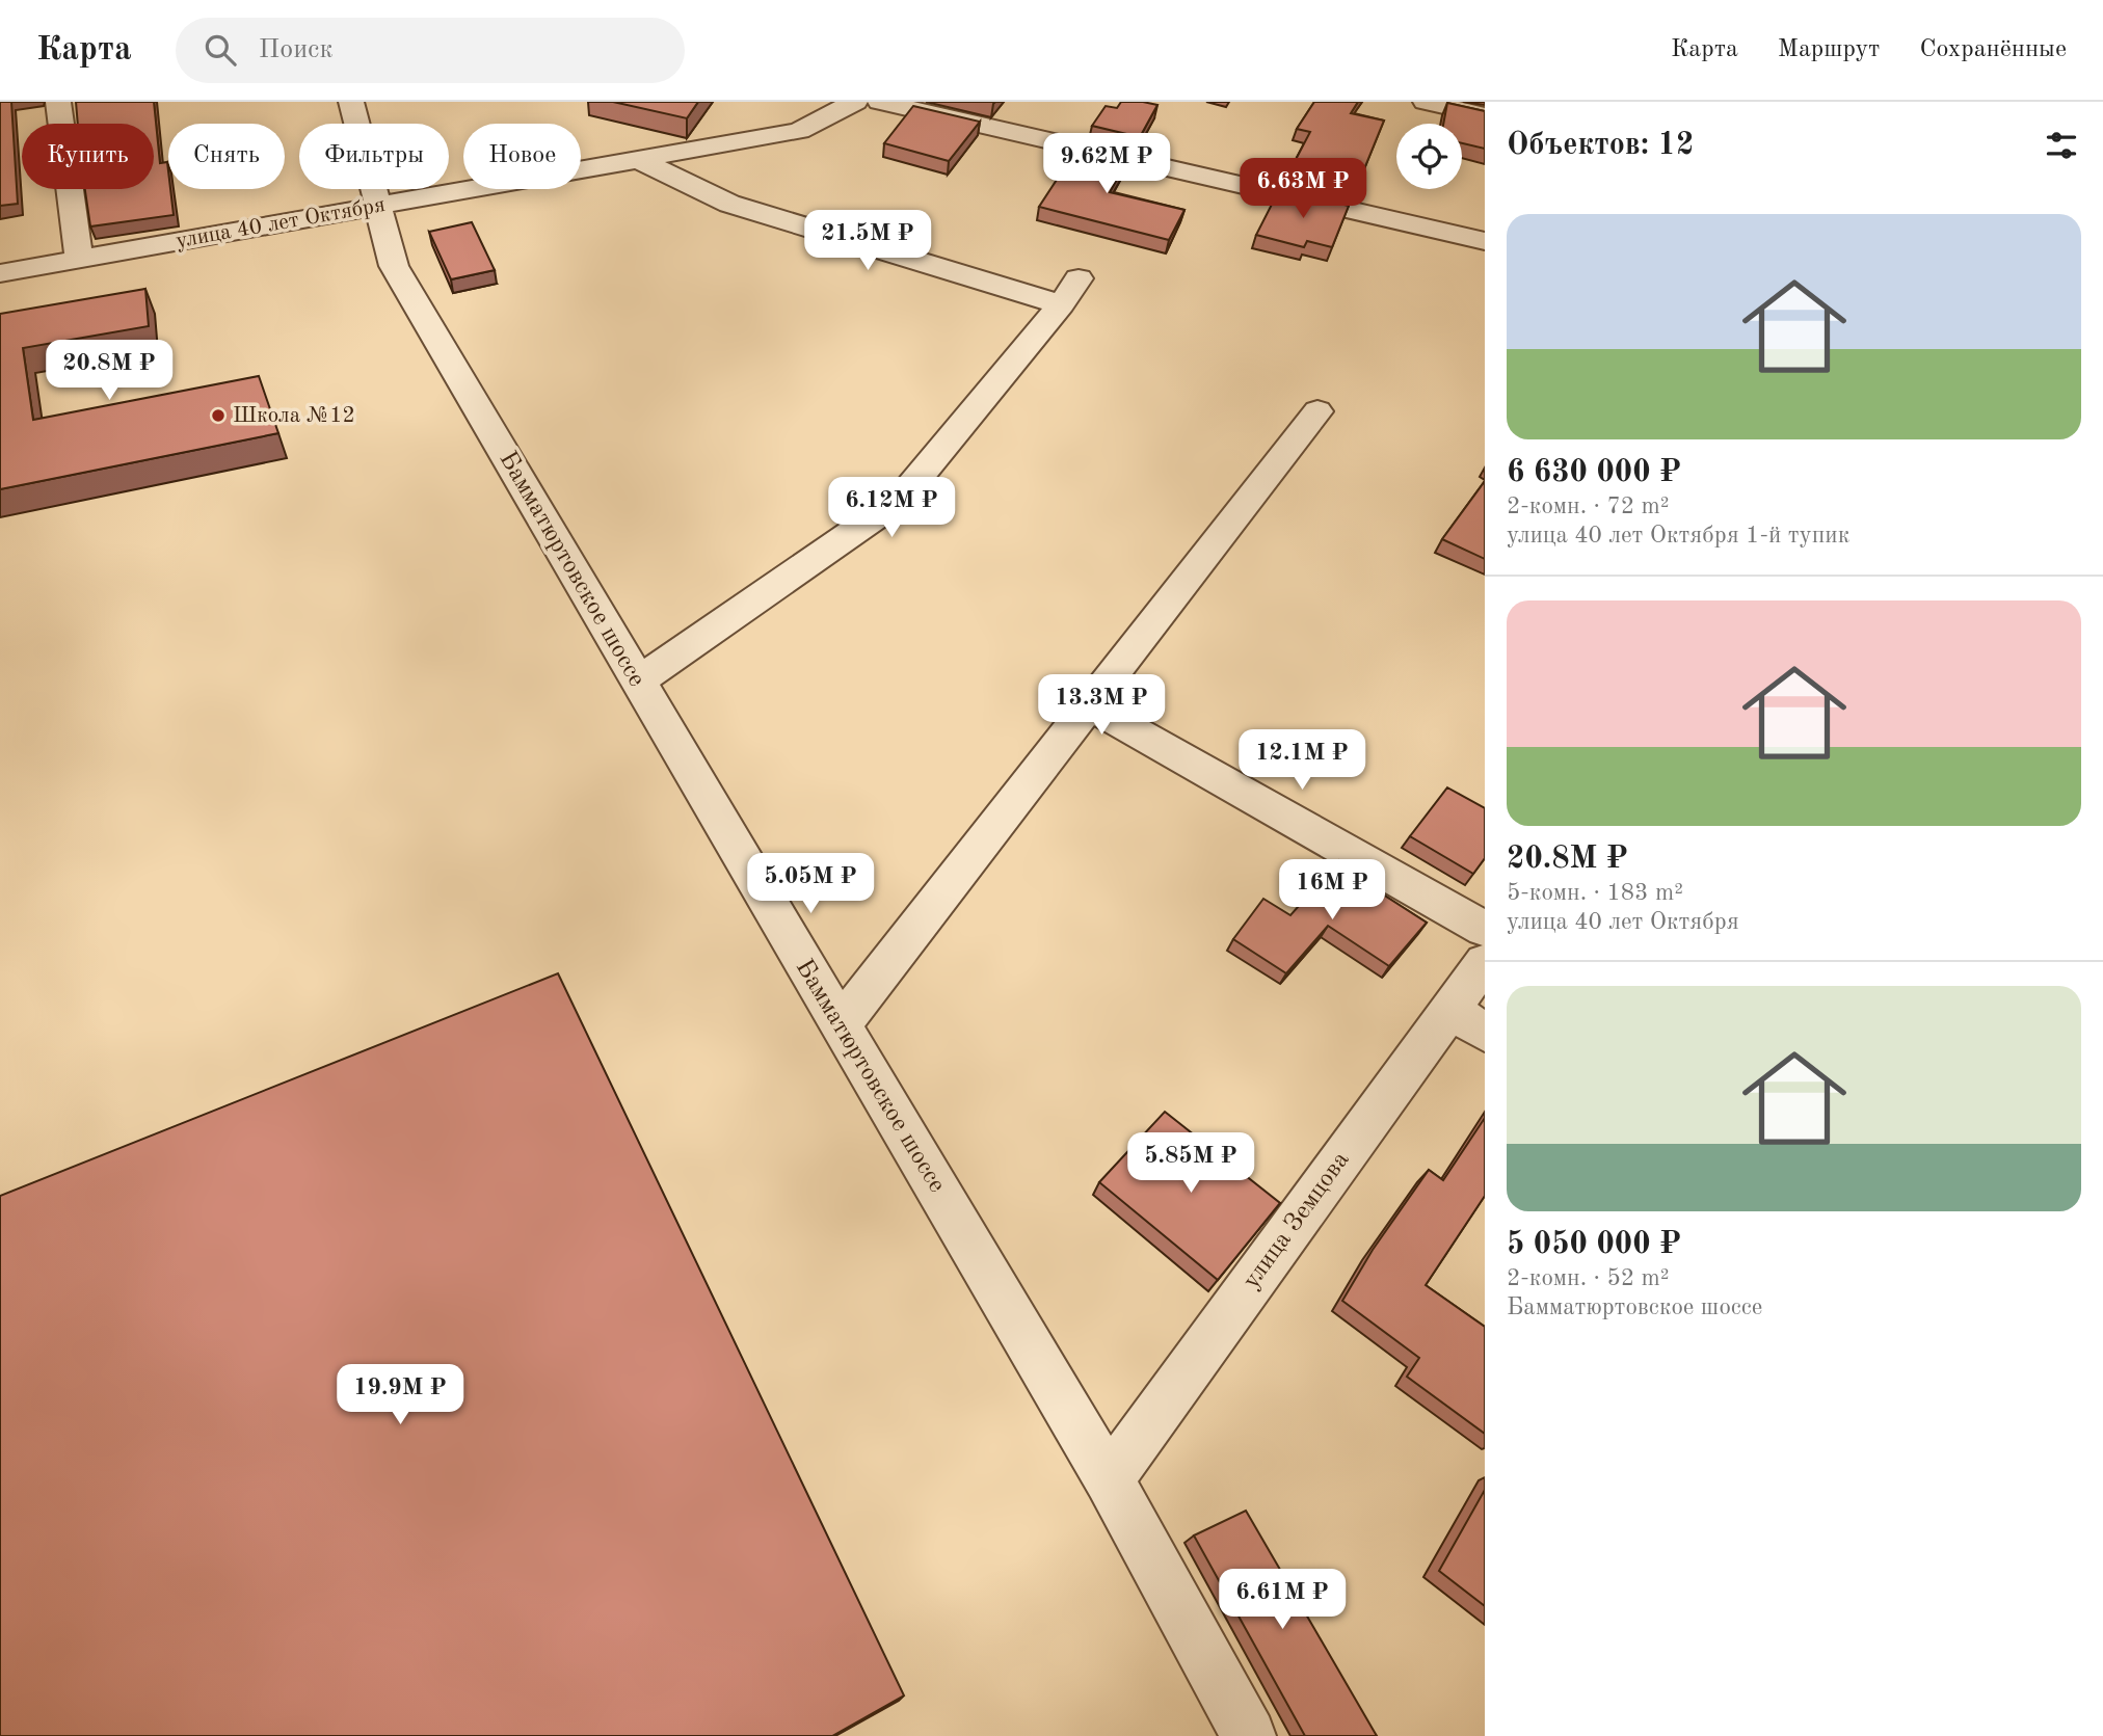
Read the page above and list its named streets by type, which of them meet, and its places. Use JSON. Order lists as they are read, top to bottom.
{
  "streets": {
    "street": ["улица 40 лет Октября", "Бамматюртовское шоссе", "улица Земцова"]
  },
  "crossings": [
    ["улица 40 лет Октября", "Бамматюртовское шоссе"],
    ["Бамматюртовское шоссе", "улица Земцова"]
  ],
  "places": ["Школа №12"],
  "page": {
    "header": "Карта",
    "search": "Поиск",
    "nav": ["Карта", "Маршрут", "Сохранённые"],
    "heading": "Объектов: 12",
    "chip": [
      "Купить",
      "Снять",
      "Фильтры",
      "Новое"
    ],
    "price": [
      "9.62M ₽",
      "6.63M ₽",
      "21.5M ₽",
      "20.8M ₽",
      "6.12M ₽",
      "13.3M ₽",
      "12.1M ₽",
      "5.05M ₽",
      "16M ₽",
      "5.85M ₽",
      "19.9M ₽",
      "6.61M ₽"
    ],
    "list": [
      {
        "name": "6 630 000 ₽",
        "note": "2-комн. · 72 m² · улица 40 лет Октября 1-й тупик"
      },
      {
        "name": "20.8M ₽",
        "note": "5-комн. · 183 m² · улица 40 лет Октября"
      },
      {
        "name": "5 050 000 ₽",
        "note": "2-комн. · 52 m² · Бамматюртовское шоссе"
      }
    ]
  }
}
